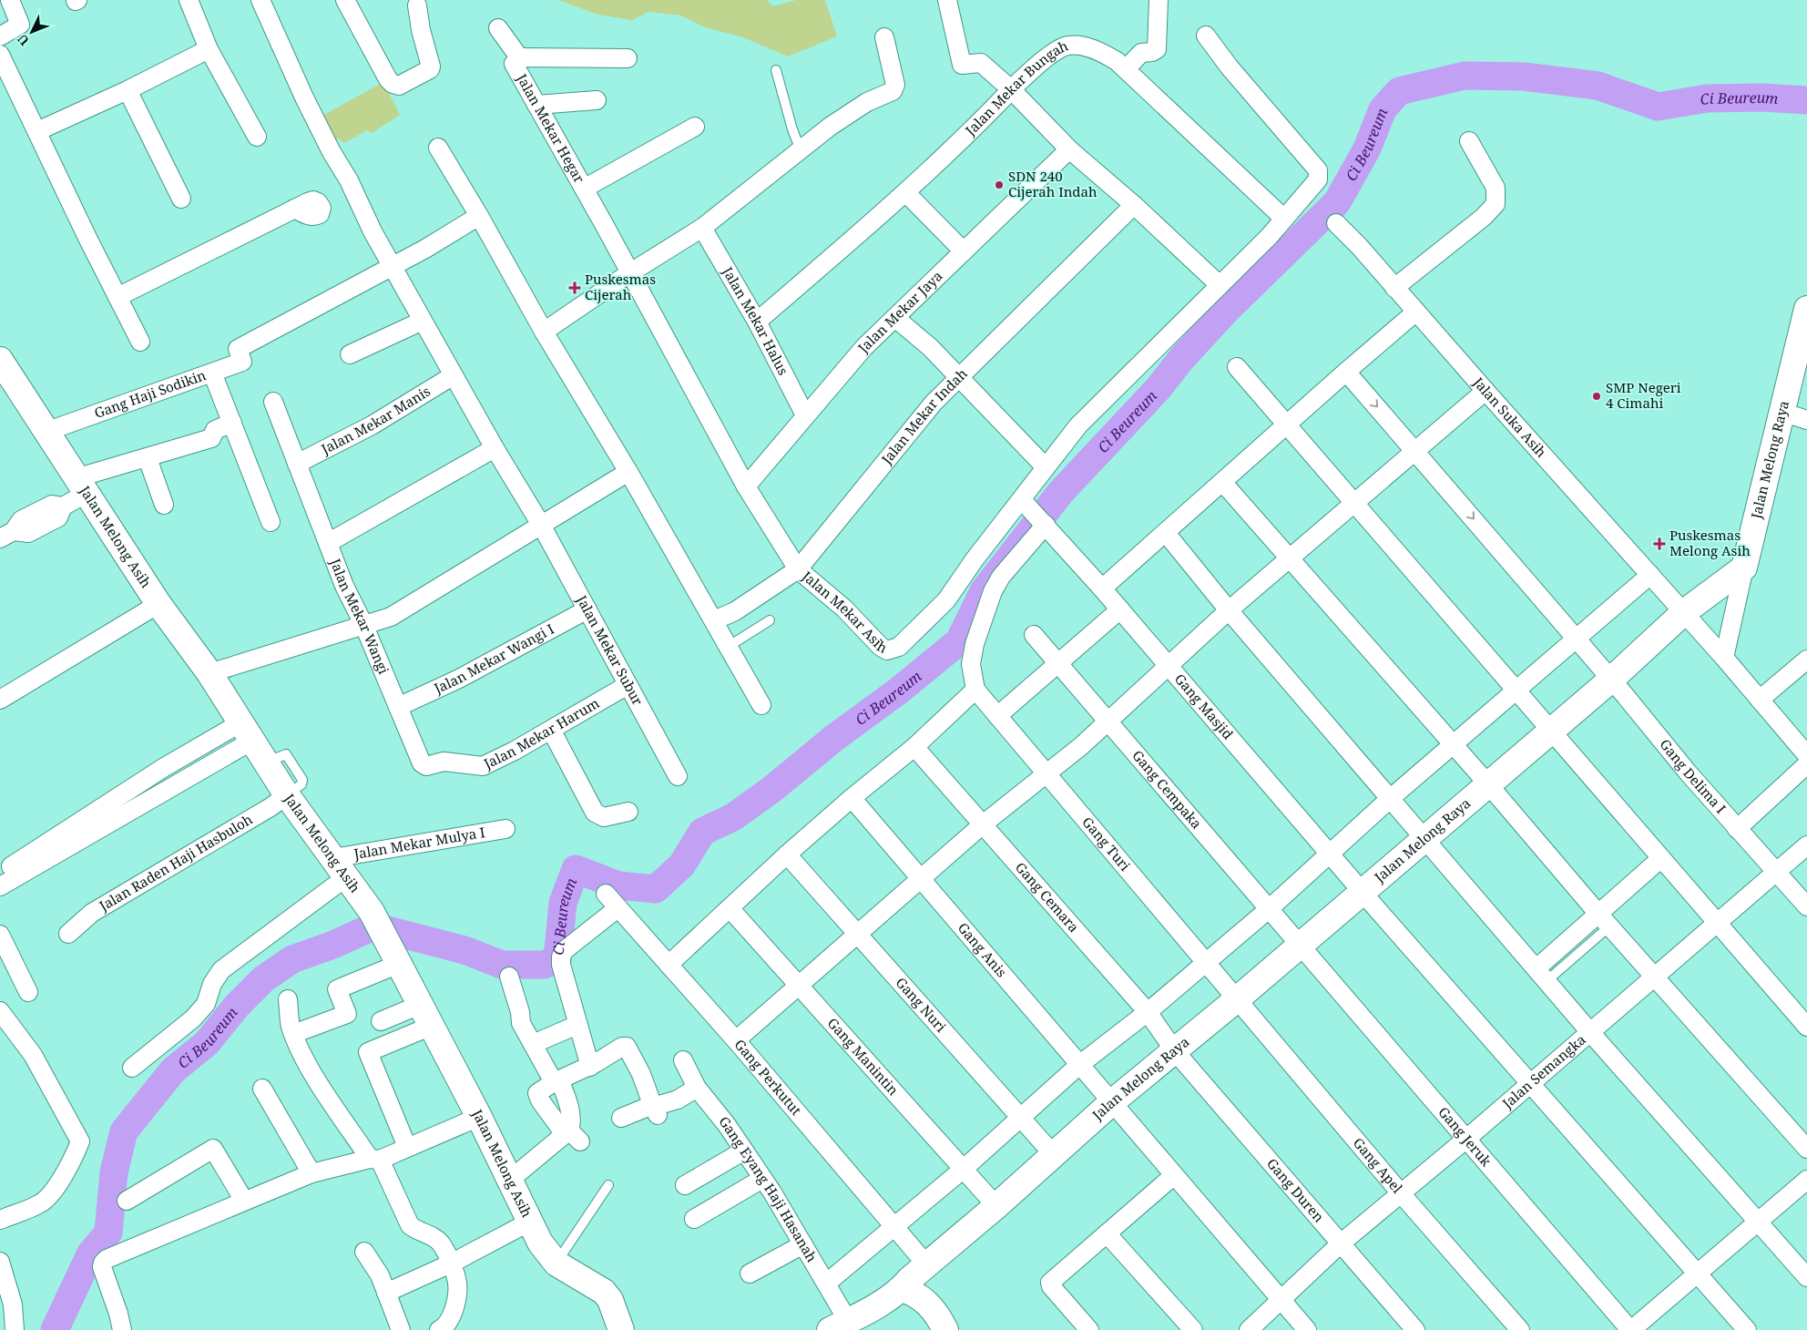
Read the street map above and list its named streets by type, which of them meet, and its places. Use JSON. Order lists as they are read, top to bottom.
{
  "streets": {
    "main road": ["Jalan Melong Raya", "Jalan Melong Asih"],
    "street": [
      "Jalan Mekar Bungah",
      "Jalan Mekar Hegar",
      "Jalan Mekar Jaya",
      "Jalan Mekar Halus",
      "Gang Haji Sodikin",
      "Jalan Mekar Indah",
      "Jalan Suka Asih",
      "Jalan Mekar Manis",
      "Jalan Mekar Asih",
      "Jalan Mekar Wangi",
      "Jalan Mekar Subur",
      "Jalan Mekar Wangi I",
      "Gang Masjid",
      "Jalan Mekar Harum",
      "Gang Delima I",
      "Gang Cempaka",
      "Jalan Mekar Mulya I",
      "Gang Turi",
      "Jalan Raden Haji Hasbuloh",
      "Gang Cemara",
      "Gang Anis",
      "Gang Nuri",
      "Gang Manintin",
      "Jalan Semangka",
      "Gang Perkutut",
      "Gang Jeruk",
      "Gang Apel",
      "Gang Eyang Haji Hasanah",
      "Gang Duren"
    ]
  },
  "crossings": [
    ["Jalan Mekar Bungah", "Jalan Mekar Halus"],
    ["Jalan Mekar Hegar", "Jalan Mekar Jaya"],
    ["Jalan Mekar Hegar", "Jalan Mekar Asih"],
    ["Jalan Mekar Jaya", "Jalan Mekar Halus"],
    ["Jalan Mekar Jaya", "Jalan Mekar Asih"],
    ["Gang Haji Sodikin", "Jalan Melong Asih"],
    ["Gang Haji Sodikin", "Jalan Mekar Subur"],
    ["Jalan Mekar Indah", "Jalan Mekar Asih"],
    ["Jalan Suka Asih", "Jalan Melong Raya"],
    ["Jalan Mekar Manis", "Jalan Mekar Wangi"],
    ["Jalan Mekar Manis", "Jalan Mekar Subur"],
    ["Jalan Melong Raya", "Gang Masjid"],
    ["Jalan Melong Raya", "Gang Delima I"],
    ["Jalan Melong Raya", "Gang Cempaka"],
    ["Jalan Melong Raya", "Gang Turi"],
    ["Jalan Melong Raya", "Gang Cemara"],
    ["Jalan Melong Raya", "Gang Anis"],
    ["Jalan Melong Raya", "Gang Nuri"],
    ["Jalan Melong Raya", "Gang Manintin"],
    ["Jalan Melong Raya", "Gang Perkutut"],
    ["Jalan Melong Raya", "Gang Jeruk"],
    ["Jalan Melong Raya", "Gang Apel"],
    ["Jalan Melong Raya", "Gang Eyang Haji Hasanah"],
    ["Jalan Melong Raya", "Gang Duren"],
    ["Jalan Melong Asih", "Jalan Mekar Mulya I"],
    ["Jalan Melong Asih", "Jalan Raden Haji Hasbuloh"],
    ["Jalan Mekar Asih", "Gang Masjid"],
    ["Jalan Mekar Wangi", "Jalan Mekar Wangi I"],
    ["Jalan Mekar Wangi", "Jalan Mekar Harum"],
    ["Jalan Mekar Subur", "Jalan Mekar Wangi I"],
    ["Jalan Mekar Subur", "Jalan Mekar Harum"],
    ["Gang Masjid", "Jalan Semangka"],
    ["Gang Delima I", "Jalan Semangka"],
    ["Gang Cempaka", "Gang Jeruk"],
    ["Gang Turi", "Gang Apel"],
    ["Gang Cemara", "Gang Duren"],
    ["Gang Anis", "Jalan Semangka"],
    ["Jalan Semangka", "Gang Jeruk"],
    ["Jalan Semangka", "Gang Apel"],
    ["Jalan Semangka", "Gang Duren"]
  ],
  "water": ["Ci Beureum"],
  "places": {
    "other": ["SDN 240 Cijerah Indah", "SMP Negeri 4 Cimahi"],
    "health": ["Puskesmas Cijerah", "Puskesmas Melong Asih"]
  },
  "north": "bottom left"
}
